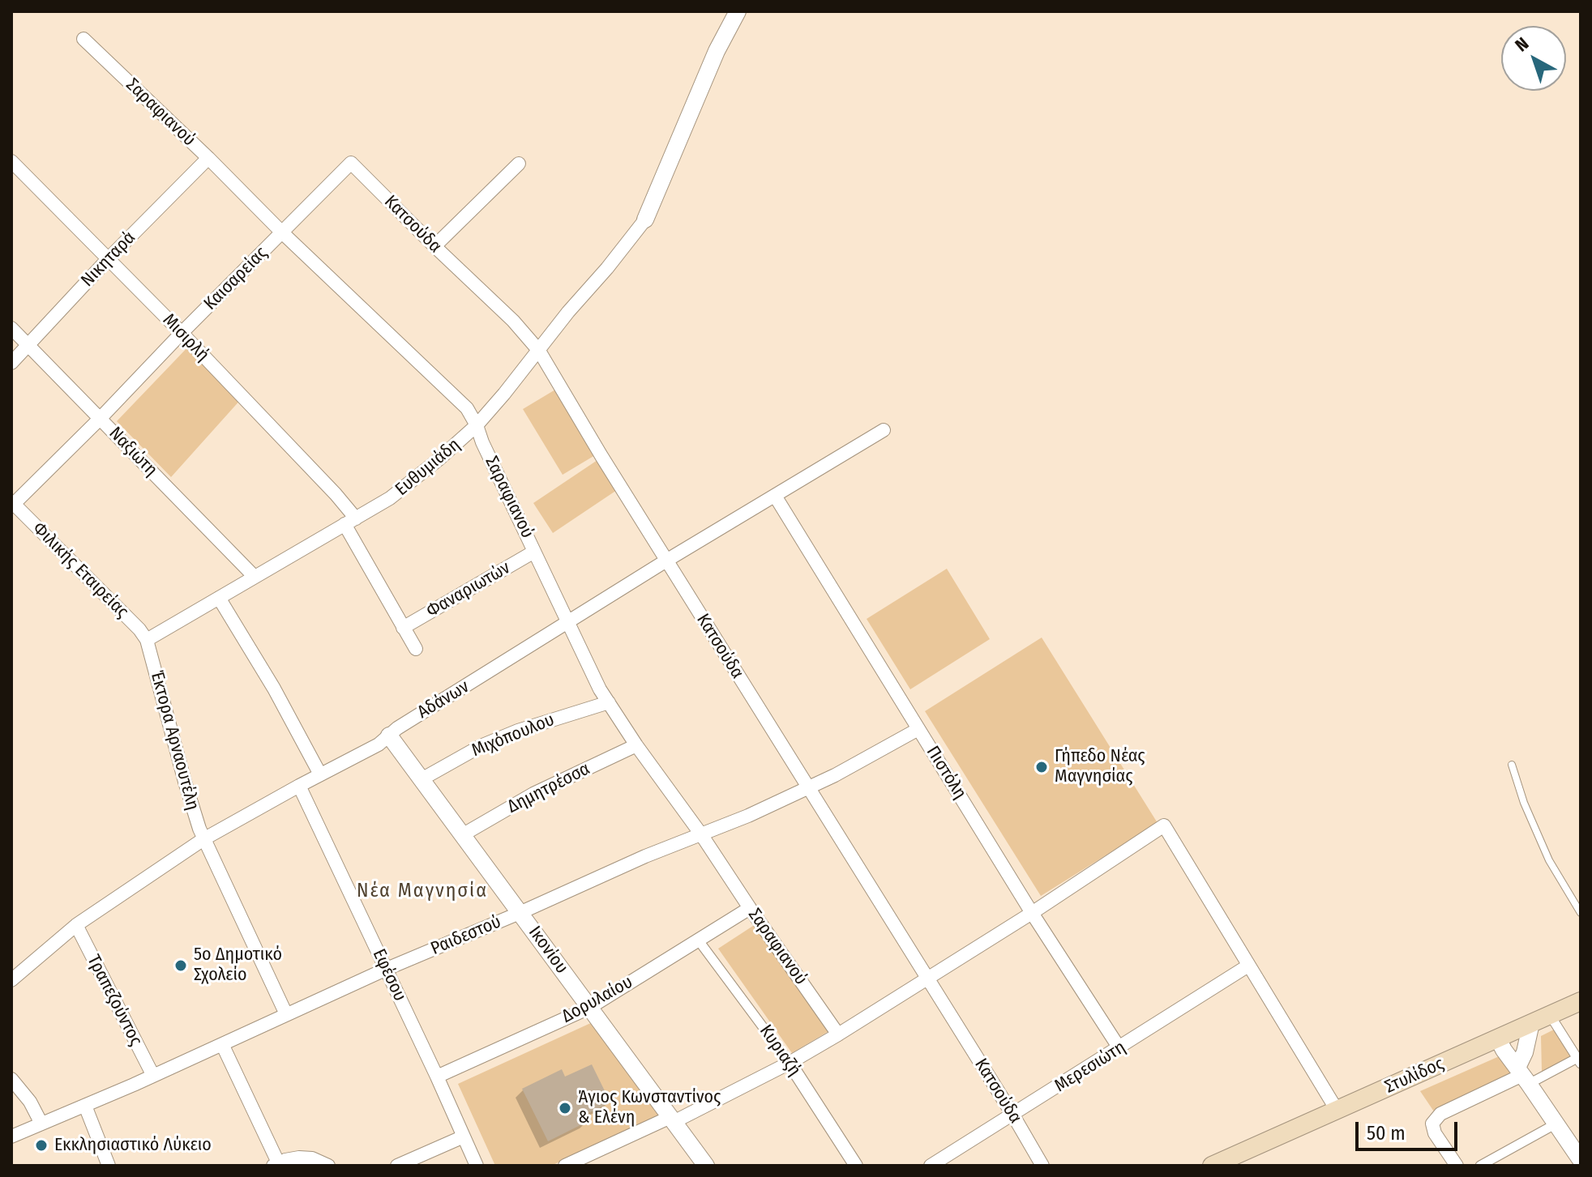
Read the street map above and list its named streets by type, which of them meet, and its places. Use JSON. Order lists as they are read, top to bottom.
{
  "streets": {
    "main road": ["Στυλίδος"],
    "street": [
      "Σαραφιανού",
      "Κατσούδα",
      "Νικηταρά",
      "Καισαρείας",
      "Μισιρλή",
      "Ναξιώτη",
      "Ευθυμιάδη",
      "Φιλικής Εταιρείας",
      "Φαναριωτών",
      "Αδάνων",
      "Μιχόπουλου",
      "Έκτορα Αρναουτέλη",
      "Πιστόλη",
      "Δημητρέσσα",
      "Ραιδεστού",
      "Ικονίου",
      "Εφέσου",
      "Δορυλαίου",
      "Τραπεζούντος",
      "Κυριαζή",
      "Μερεσιώτη"
    ]
  },
  "crossings": [
    ["Σαραφιανού", "Νικηταρά"],
    ["Σαραφιανού", "Καισαρείας"],
    ["Σαραφιανού", "Ευθυμιάδη"],
    ["Σαραφιανού", "Φαναριωτών"],
    ["Σαραφιανού", "Αδάνων"],
    ["Σαραφιανού", "Μιχόπουλου"],
    ["Σαραφιανού", "Δημητρέσσα"],
    ["Σαραφιανού", "Ραιδεστού"],
    ["Σαραφιανού", "Δορυλαίου"],
    ["Κατσούδα", "Καισαρείας"],
    ["Κατσούδα", "Ευθυμιάδη"],
    ["Κατσούδα", "Αδάνων"],
    ["Κατσούδα", "Ραιδεστού"],
    ["Κατσούδα", "Μερεσιώτη"],
    ["Νικηταρά", "Μισιρλή"],
    ["Νικηταρά", "Ναξιώτη"],
    ["Καισαρείας", "Μισιρλή"],
    ["Καισαρείας", "Ναξιώτη"],
    ["Καισαρείας", "Φιλικής Εταιρείας"],
    ["Μισιρλή", "Ευθυμιάδη"],
    ["Μισιρλή", "Φαναριωτών"],
    ["Ναξιώτη", "Ευθυμιάδη"],
    ["Ευθυμιάδη", "Φιλικής Εταιρείας"],
    ["Ευθυμιάδη", "Έκτορα Αρναουτέλη"],
    ["Φιλικής Εταιρείας", "Έκτορα Αρναουτέλη"],
    ["Αδάνων", "Έκτορα Αρναουτέλη"],
    ["Αδάνων", "Πιστόλη"],
    ["Αδάνων", "Ικονίου"],
    ["Αδάνων", "Εφέσου"],
    ["Αδάνων", "Τραπεζούντος"],
    ["Μιχόπουλου", "Ικονίου"],
    ["Έκτορα Αρναουτέλη", "Ραιδεστού"],
    ["Πιστόλη", "Ραιδεστού"],
    ["Πιστόλη", "Μερεσιώτη"],
    ["Δημητρέσσα", "Ικονίου"],
    ["Ραιδεστού", "Ικονίου"],
    ["Ραιδεστού", "Εφέσου"],
    ["Ραιδεστού", "Τραπεζούντος"],
    ["Ικονίου", "Δορυλαίου"],
    ["Εφέσου", "Δορυλαίου"],
    ["Δορυλαίου", "Κυριαζή"]
  ],
  "districts": ["Νέα Μαγνησία"],
  "places": [
    "Γήπεδο Νέας Μαγνησίας",
    "5ο Δημοτικό Σχολείο",
    "Άγιος Κωνσταντίνος & Ελένη",
    "Εκκλησιαστικό Λύκειο"
  ],
  "scale_bar": "50 m",
  "north": "top left"
}
